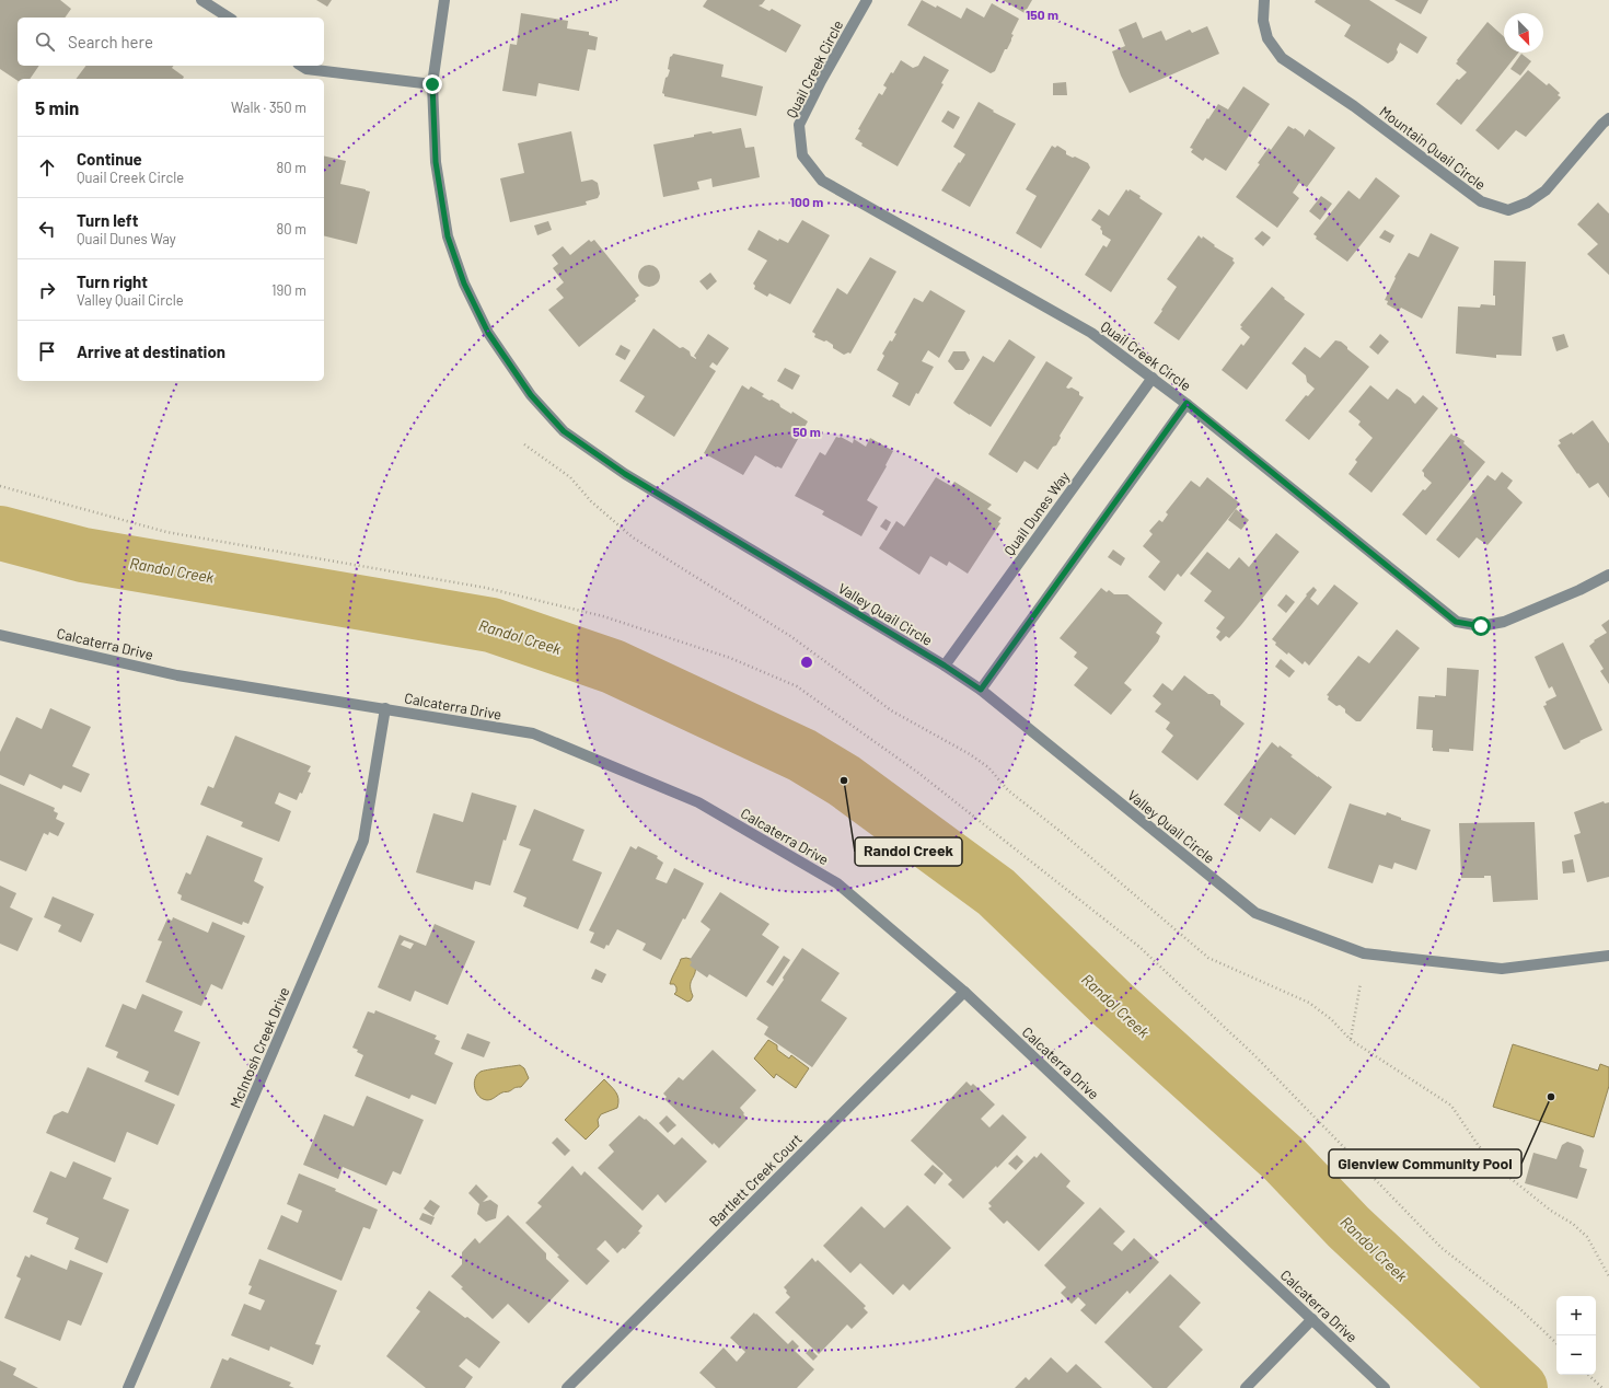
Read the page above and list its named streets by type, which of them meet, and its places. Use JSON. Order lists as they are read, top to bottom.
{
  "streets": {
    "street": [
      "Quail Creek Circle",
      "Mountain Quail Circle",
      "Quail Dunes Way",
      "Valley Quail Circle",
      "Calcaterra Drive",
      "McIntosh Creek Drive",
      "Bartlett Creek Court"
    ]
  },
  "crossings": [
    ["Quail Creek Circle", "Quail Dunes Way"],
    ["Quail Dunes Way", "Valley Quail Circle"],
    ["Calcaterra Drive", "McIntosh Creek Drive"],
    ["Calcaterra Drive", "Bartlett Creek Court"]
  ],
  "water": ["Randol Creek"],
  "places": ["Randol Creek", "Glenview Community Pool"],
  "north": "bottom right",
  "page": {
    "search": "Search here",
    "heading": ["5 min", "Walk · 350 m"],
    "list": [
      ["Continue", "Quail Creek Circle", "80 m"],
      ["Turn left", "Quail Dunes Way", "80 m"],
      ["Turn right", "Valley Quail Circle", "190 m"],
      "Arrive at destination"
    ],
    "map_buttons": ["+", "−"]
  },
  "rings": ["150 m", "100 m", "50 m"]
}
